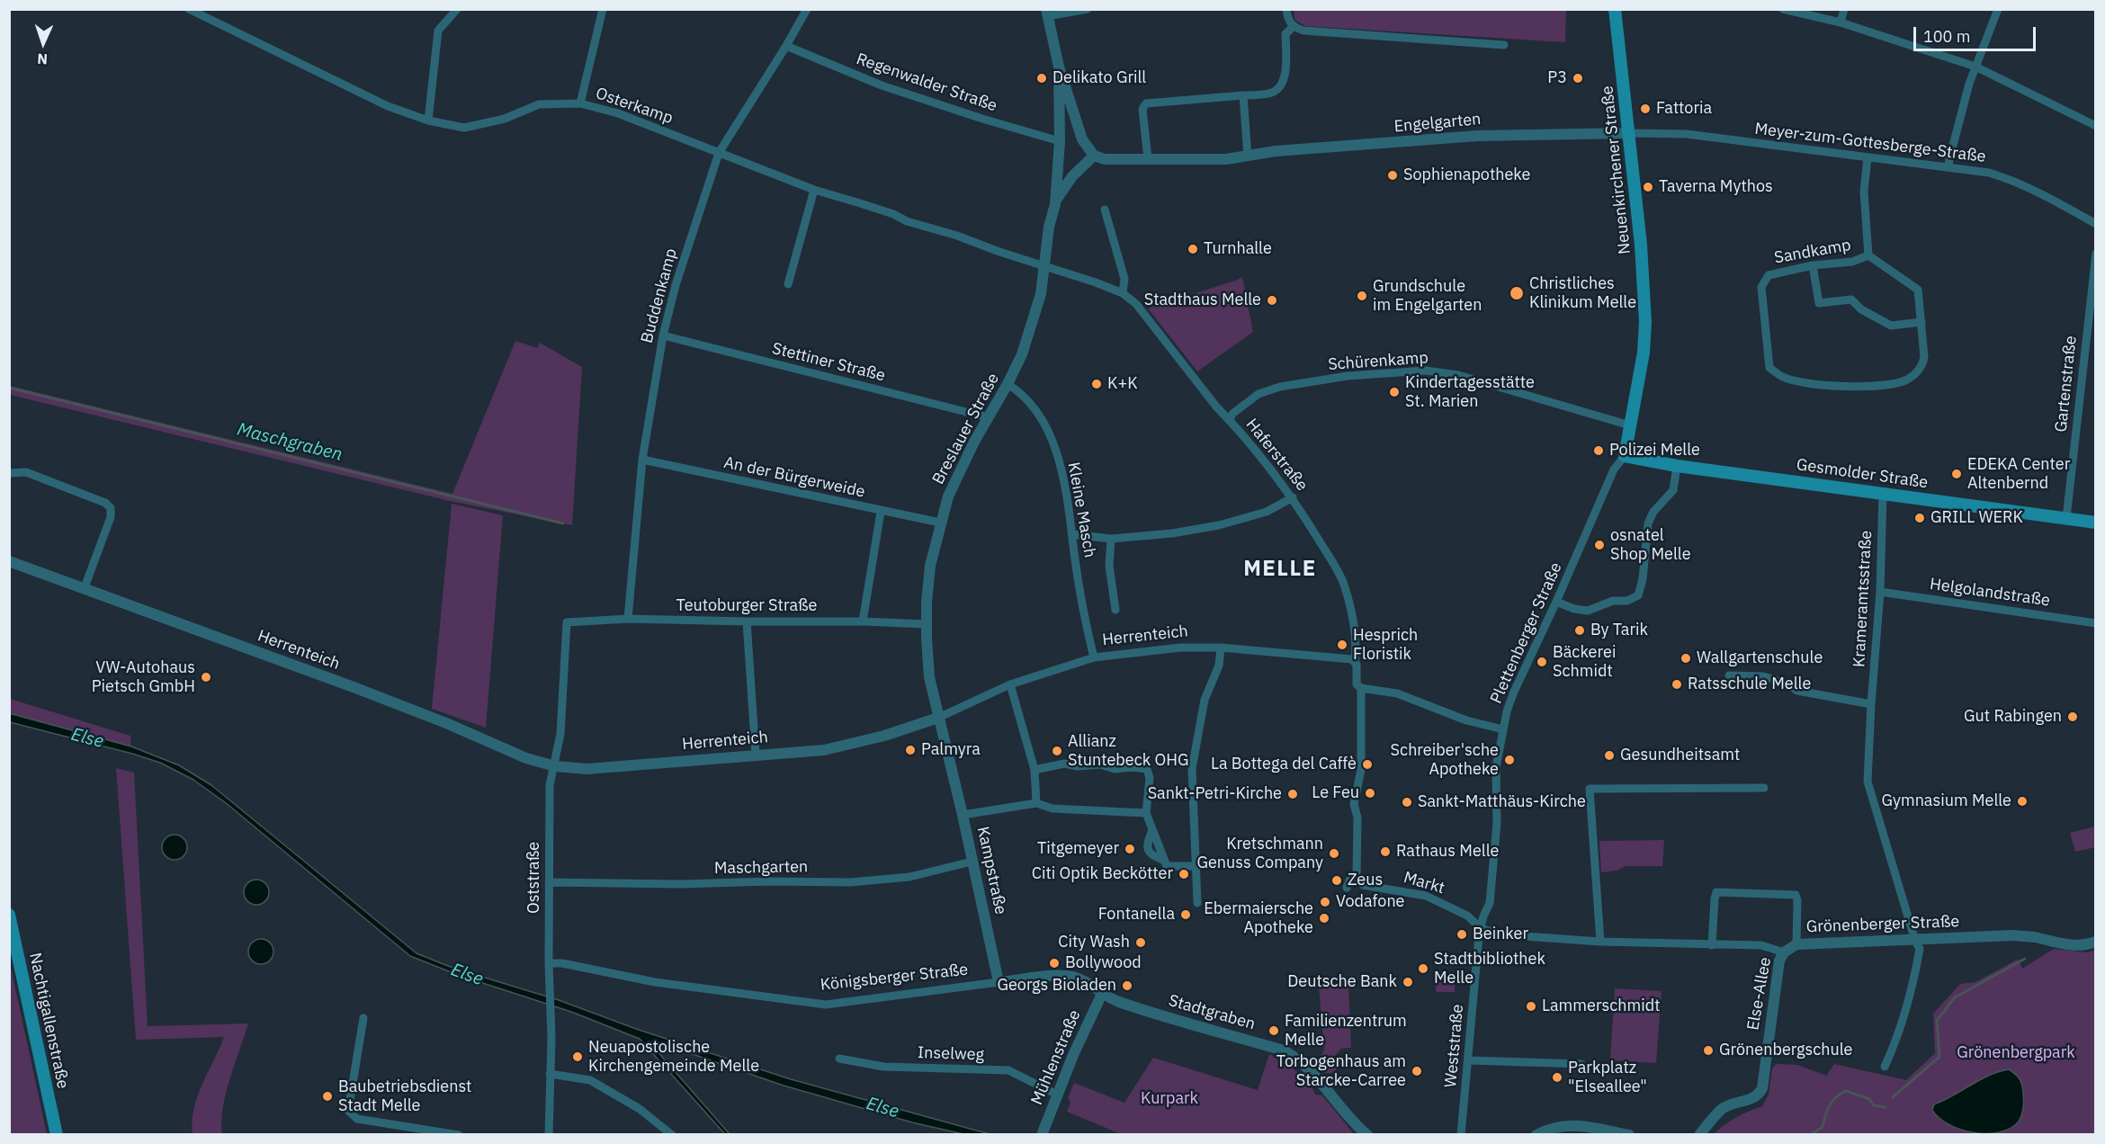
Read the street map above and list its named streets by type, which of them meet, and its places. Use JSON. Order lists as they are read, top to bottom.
{
  "streets": {
    "main road": ["Neuenkirchener Straße", "Gesmolder Straße", "Nachtigallenstraße"],
    "street": [
      "Regenwalder Straße",
      "Osterkamp",
      "Engelgarten",
      "Meyer-zum-Gottesberge-Straße",
      "Sandkamp",
      "Buddenkamp",
      "Schürenkamp",
      "Stettiner Straße",
      "Gartenstraße",
      "Breslauer Straße",
      "Haferstraße",
      "An der Bürgerweide",
      "Kleine Masch",
      "Helgolandstraße",
      "Krameramtsstraße",
      "Teutoburger Straße",
      "Plettenberger Straße",
      "Herrenteich",
      "Maschgarten",
      "Kampstraße",
      "Oststraße",
      "Markt",
      "Grönenberger Straße",
      "Königsberger Straße",
      "Else-Allee",
      "Stadtgraben",
      "Weststraße",
      "Inselweg",
      "Mühlenstraße"
    ]
  },
  "crossings": [
    ["Regenwalder Straße", "Buddenkamp"],
    ["Regenwalder Straße", "Breslauer Straße"],
    ["Osterkamp", "Buddenkamp"],
    ["Osterkamp", "Breslauer Straße"],
    ["Osterkamp", "Haferstraße"],
    ["Engelgarten", "Meyer-zum-Gottesberge-Straße"],
    ["Engelgarten", "Neuenkirchener Straße"],
    ["Engelgarten", "Breslauer Straße"],
    ["Meyer-zum-Gottesberge-Straße", "Neuenkirchener Straße"],
    ["Meyer-zum-Gottesberge-Straße", "Sandkamp"],
    ["Neuenkirchener Straße", "Schürenkamp"],
    ["Neuenkirchener Straße", "Gesmolder Straße"],
    ["Neuenkirchener Straße", "Plettenberger Straße"],
    ["Buddenkamp", "Stettiner Straße"],
    ["Buddenkamp", "An der Bürgerweide"],
    ["Buddenkamp", "Teutoburger Straße"],
    ["Schürenkamp", "Haferstraße"],
    ["Stettiner Straße", "Breslauer Straße"],
    ["Gartenstraße", "Gesmolder Straße"],
    ["Breslauer Straße", "Haferstraße"],
    ["Breslauer Straße", "An der Bürgerweide"],
    ["Breslauer Straße", "Kleine Masch"],
    ["Breslauer Straße", "Teutoburger Straße"],
    ["Breslauer Straße", "Herrenteich"],
    ["Breslauer Straße", "Kampstraße"],
    ["Haferstraße", "Herrenteich"],
    ["Gesmolder Straße", "Krameramtsstraße"],
    ["Gesmolder Straße", "Plettenberger Straße"],
    ["Kleine Masch", "Herrenteich"],
    ["Helgolandstraße", "Krameramtsstraße"],
    ["Krameramtsstraße", "Grönenberger Straße"],
    ["Teutoburger Straße", "Oststraße"],
    ["Plettenberger Straße", "Markt"],
    ["Plettenberger Straße", "Weststraße"],
    ["Herrenteich", "Oststraße"],
    ["Maschgarten", "Kampstraße"],
    ["Maschgarten", "Oststraße"],
    ["Kampstraße", "Königsberger Straße"],
    ["Oststraße", "Königsberger Straße"],
    ["Markt", "Weststraße"],
    ["Grönenberger Straße", "Else-Allee"],
    ["Königsberger Straße", "Stadtgraben"],
    ["Königsberger Straße", "Mühlenstraße"],
    ["Stadtgraben", "Mühlenstraße"],
    ["Inselweg", "Mühlenstraße"]
  ],
  "districts": ["MELLE"],
  "water": ["Maschgraben", "Else"],
  "parks": ["Grönenbergpark", "Kurpark"],
  "places": [
    "Delikato Grill",
    "P3",
    "Fattoria",
    "Sophienapotheke",
    "Taverna Mythos",
    "Turnhalle",
    "Christliches Klinikum Melle",
    "Grundschule im Engelgarten",
    "Stadthaus Melle",
    "K+K",
    "Kindertagesstätte St. Marien",
    "Polizei Melle",
    "EDEKA Center Altenbernd",
    "GRILL WERK",
    "osnatel Shop Melle",
    "By Tarik",
    "Hesprich Floristik",
    "Wallgartenschule",
    "Bäckerei Schmidt",
    "VW-Autohaus Pietsch GmbH",
    "Ratsschule Melle",
    "Gut Rabingen",
    "Palmyra",
    "Allianz Stuntebeck OHG",
    "Gesundheitsamt",
    "Schreiber'sche Apotheke",
    "La Bottega del Caffè",
    "Le Feu",
    "Sankt-Petri-Kirche",
    "Gymnasium Melle",
    "Sankt-Matthäus-Kirche",
    "Titgemeyer",
    "Rathaus Melle",
    "Kretschmann Genuss Company",
    "Citi Optik Beckötter",
    "Zeus",
    "Vodafone",
    "Fontanella",
    "Ebermaiersche Apotheke",
    "Beinker",
    "City Wash",
    "Bollywood",
    "Stadtbibliothek Melle",
    "Deutsche Bank",
    "Georgs Bioladen",
    "Lammerschmidt",
    "Familienzentrum Melle",
    "Grönenbergschule",
    "Neuapostolische Kirchengemeinde Melle",
    "Torbogenhaus am Starcke-Carree",
    "Parkplatz \"Elseallee\"",
    "Baubetriebsdienst Stadt Melle"
  ],
  "scale_bar": "100 m",
  "north": "bottom"
}
